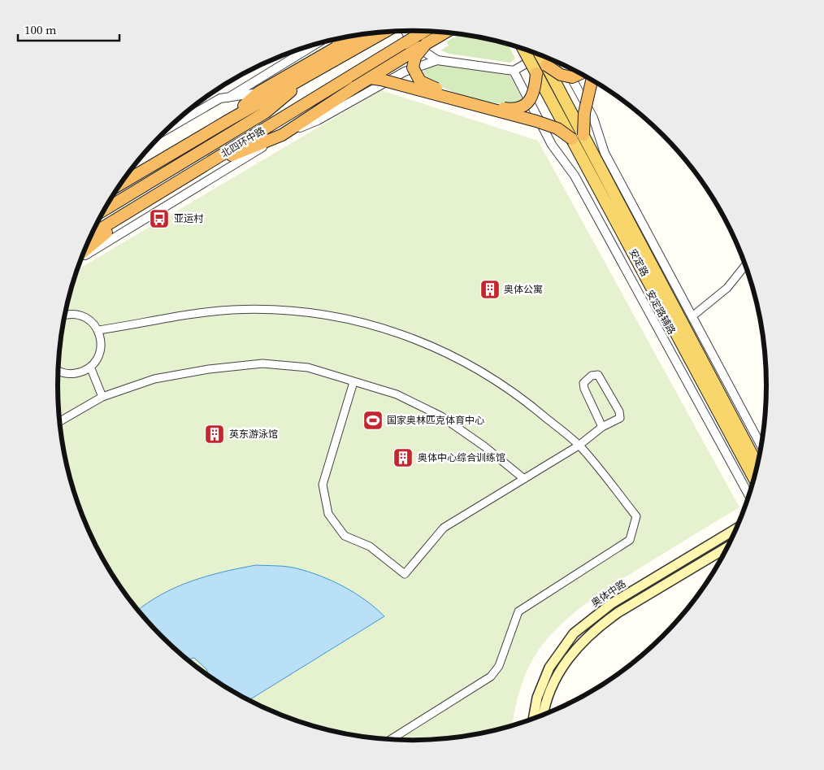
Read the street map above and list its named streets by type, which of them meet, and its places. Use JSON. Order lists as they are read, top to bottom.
{
  "streets": {
    "highway": ["北四环中路"],
    "main road": ["安定路", "奥体中路"],
    "street": ["安定路辅路"]
  },
  "places": {
    "bus stop": ["亚运村"],
    "building": ["奥体公寓", "英东游泳馆", "奥体中心综合训练馆"],
    "sports": ["国家奥林匹克体育中心"]
  },
  "scale_bar": "100 m"
}
